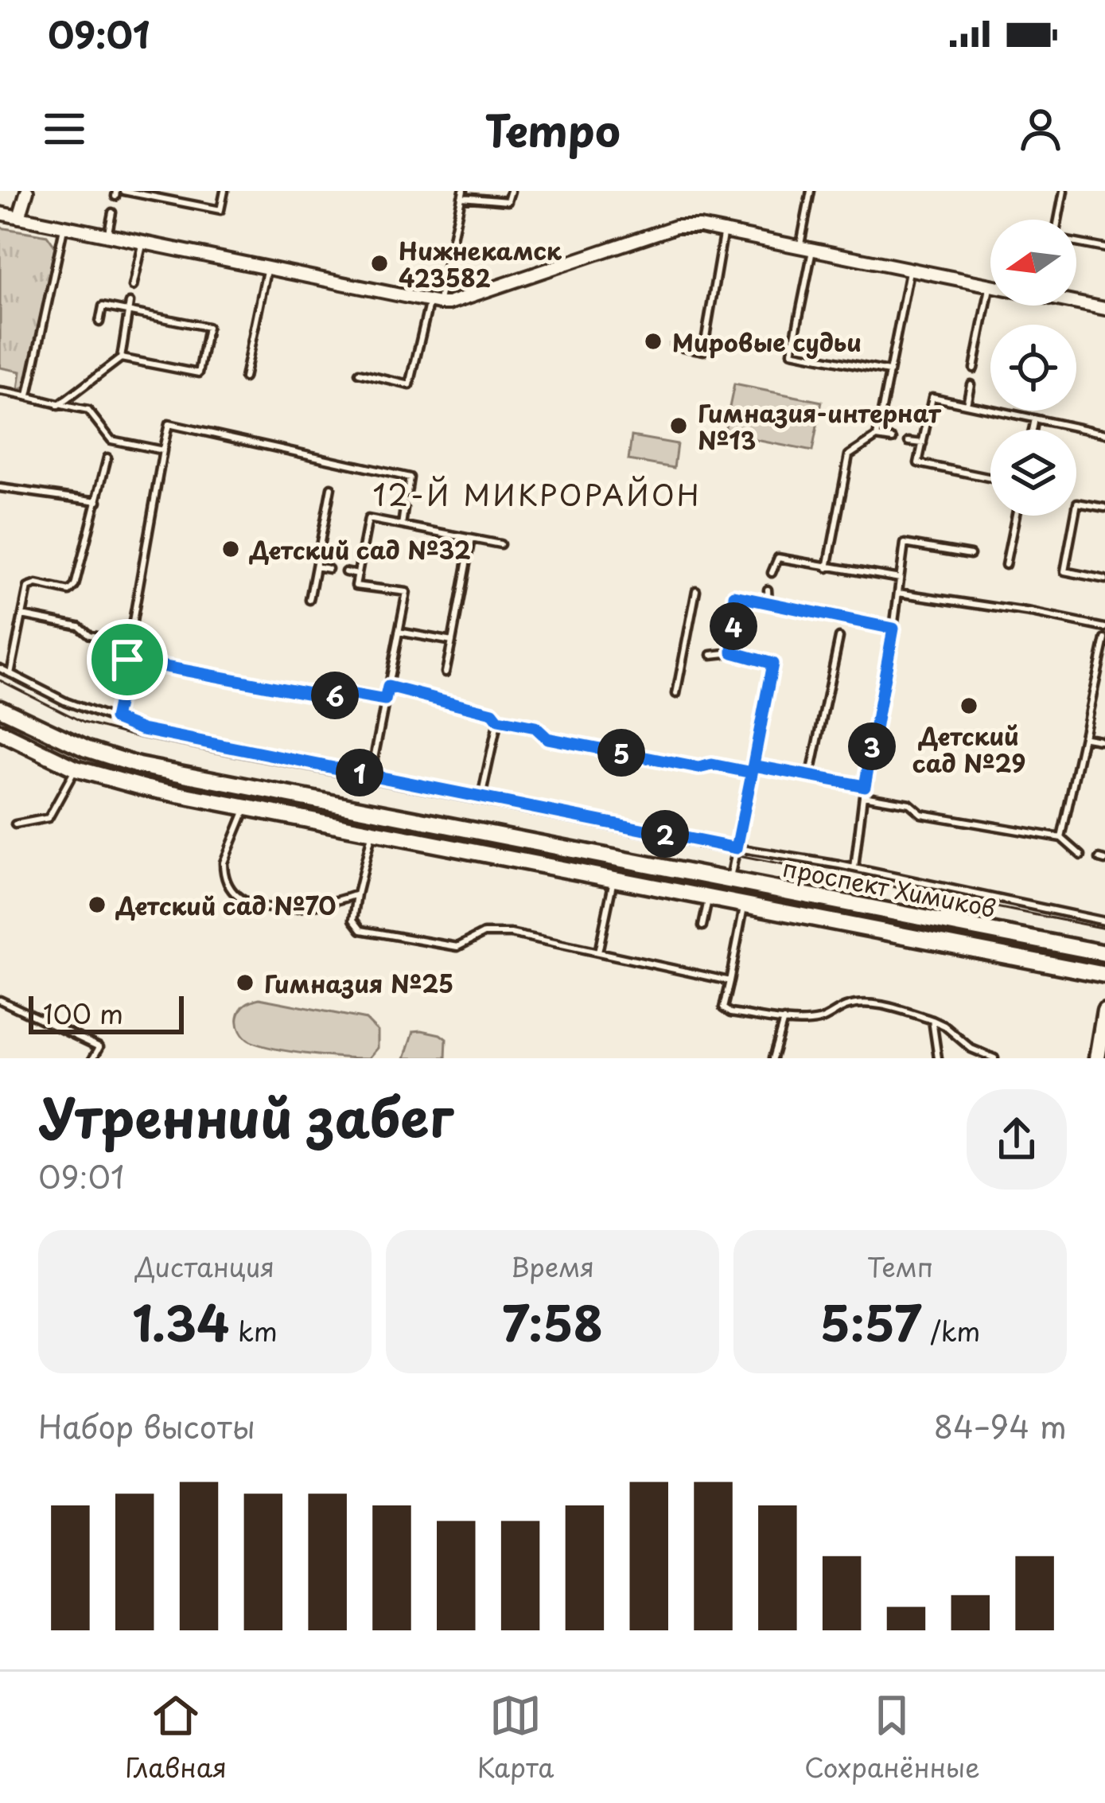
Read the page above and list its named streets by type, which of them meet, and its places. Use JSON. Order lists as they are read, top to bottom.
{
  "streets": {
    "main road": ["проспект Химиков"]
  },
  "districts": ["12-Й МИКРОРАЙОН"],
  "places": [
    "Нижнекамск 423582",
    "Мировые судьи",
    "Гимназия-интернат №13",
    "Детский сад №32",
    "Детский сад №29",
    "Детский сад №70",
    "Гимназия №25"
  ],
  "scale_bar": "100 m",
  "north": "left",
  "page": {
    "status": "09:01",
    "header": "Tempo",
    "pins": [
      "4",
      "6",
      "3",
      "5",
      "1",
      "2"
    ],
    "scale": "100 m",
    "heading": ["Утренний забег", "09:01"],
    "stats": [
      ["Дистанция", "1.34 km"],
      ["Время", "7:58"],
      ["Темп", "5:57 /km"]
    ],
    "chart": ["Набор высоты", "84–94 m"],
    "tabs": ["Главная", "Карта", "Сохранённые"]
  }
}
